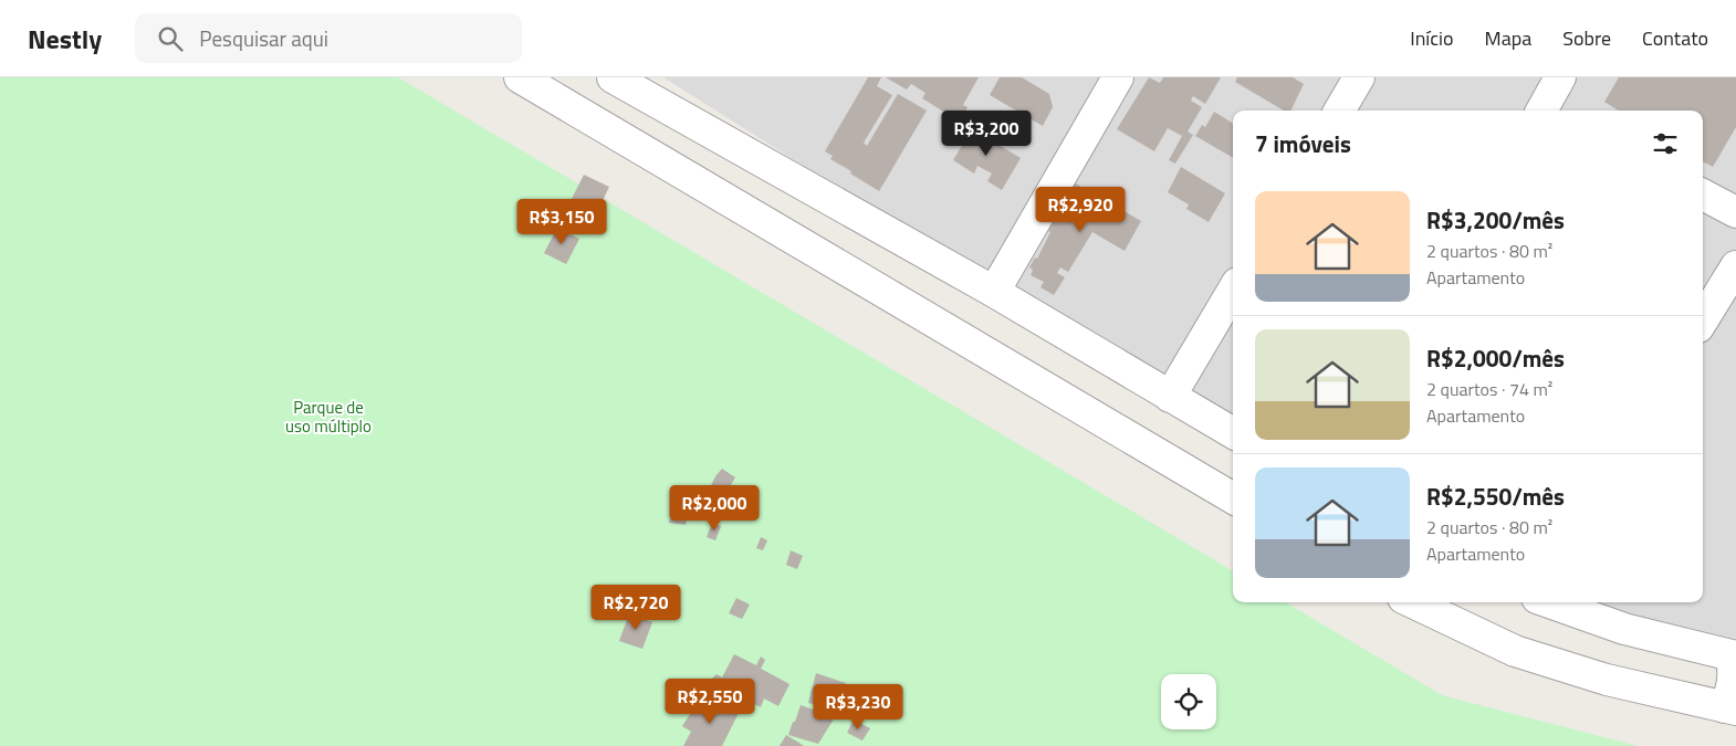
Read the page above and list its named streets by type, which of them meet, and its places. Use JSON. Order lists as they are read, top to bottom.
{
  "parks": ["Parque de uso múltiplo"],
  "page": {
    "header": "Nestly",
    "search": "Pesquisar aqui",
    "nav": [
      "Início",
      "Mapa",
      "Sobre",
      "Contato"
    ],
    "price": [
      "R$3,200",
      "R$2,920",
      "R$3,150",
      "R$2,000",
      "R$2,720",
      "R$2,550",
      "R$3,230"
    ],
    "heading": "7 imóveis",
    "list": [
      {
        "name": "R$3,200/mês",
        "note": "2 quartos · 80 m² · Apartamento"
      },
      {
        "name": "R$2,000/mês",
        "note": "2 quartos · 74 m² · Apartamento"
      },
      {
        "name": "R$2,550/mês",
        "note": "2 quartos · 80 m² · Apartamento"
      }
    ]
  }
}
